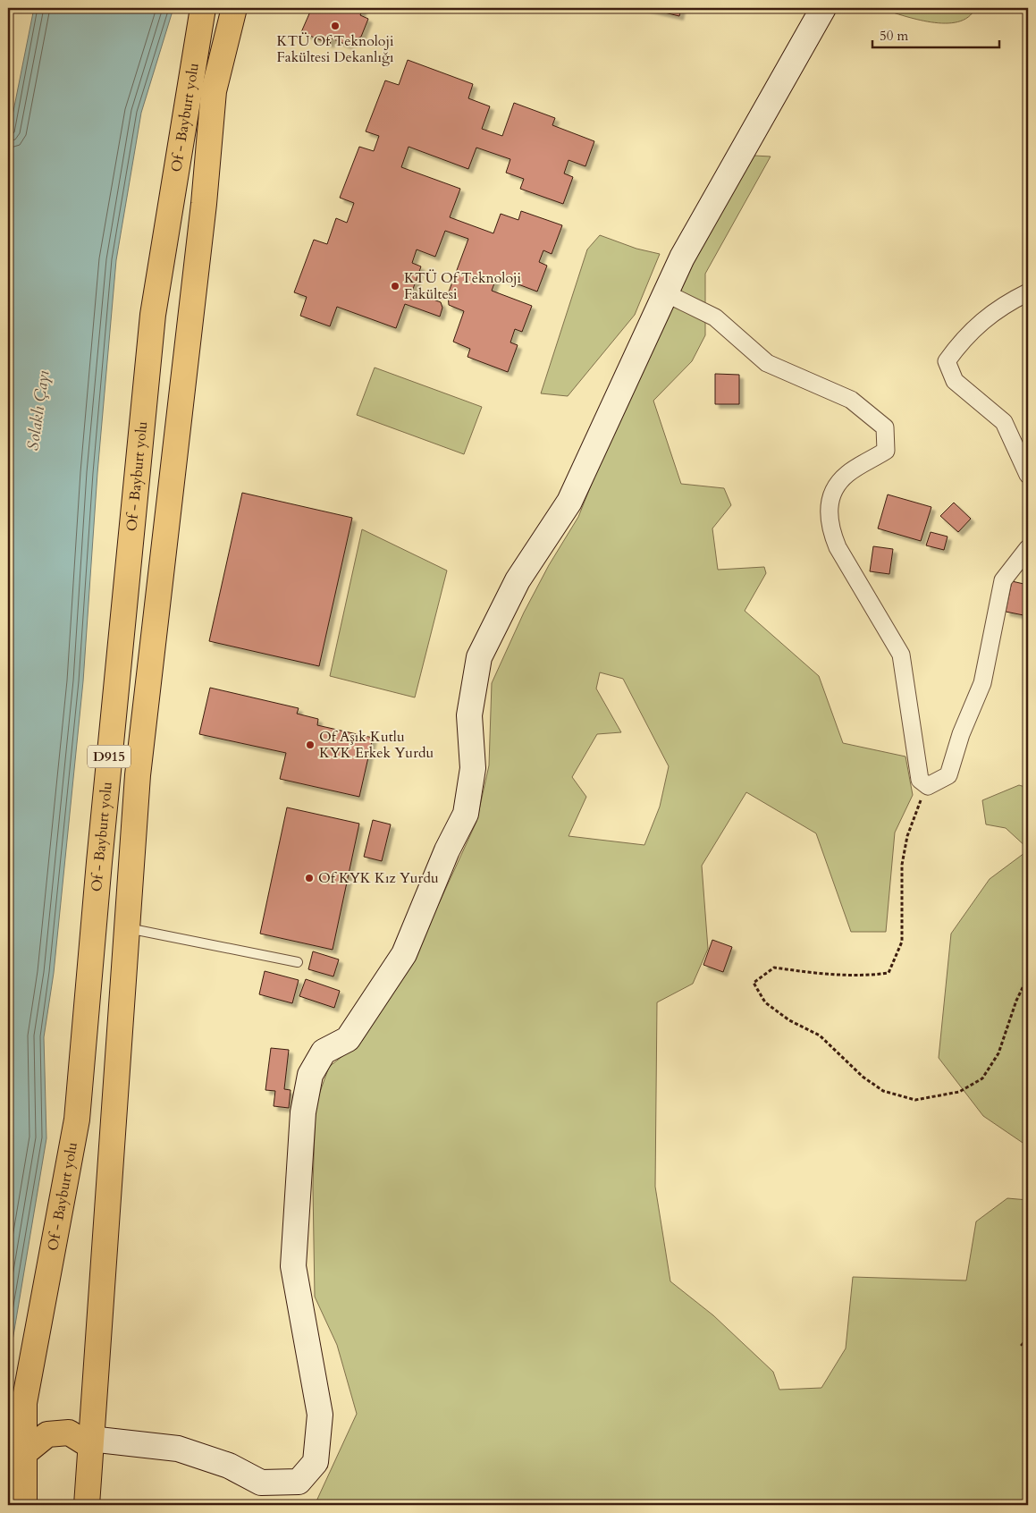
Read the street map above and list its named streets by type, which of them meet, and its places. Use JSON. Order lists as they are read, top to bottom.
{
  "streets": {
    "highway": ["Of - Bayburt yolu", "D915"]
  },
  "water": ["Solaklı Çayı"],
  "places": [
    "KTÜ Of Teknoloji Fakültesi Dekanlığı",
    "KTÜ Of Teknoloji Fakültesi",
    "Of Aşık Kutlu KYK Erkek Yurdu",
    "Of KYK Kız Yurdu"
  ],
  "scale_bar": "50 m"
}
